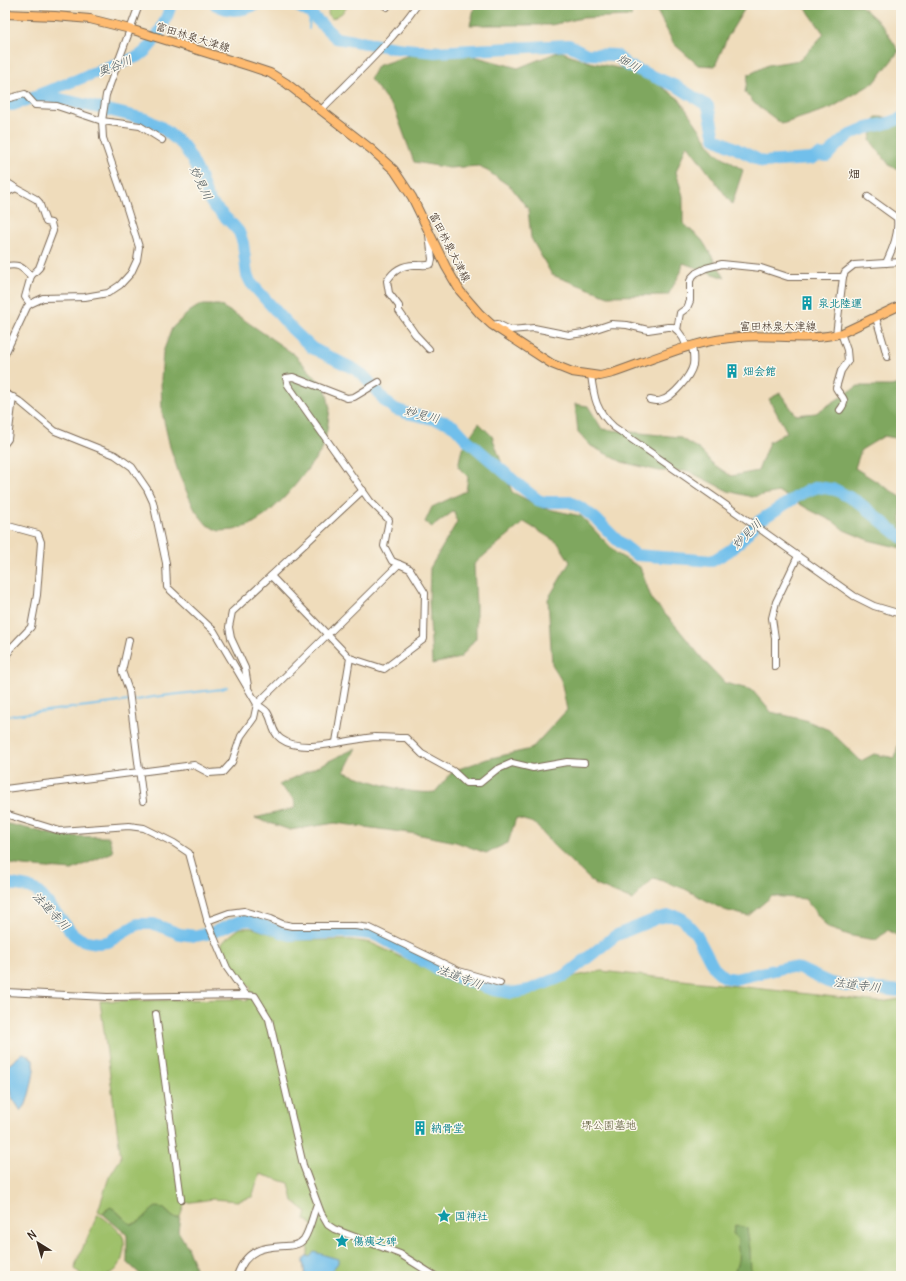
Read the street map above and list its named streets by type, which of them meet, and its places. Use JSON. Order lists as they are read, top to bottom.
{
  "streets": {
    "main road": ["富田林泉大津線"]
  },
  "districts": ["畑"],
  "water": [
    "畑川",
    "奥谷川",
    "妙見川",
    "法道寺川"
  ],
  "parks": ["堺公園墓地"],
  "places": {
    "building": ["泉北陸運", "畑会館", "納骨堂"],
    "place": ["国神社", "傷痍之碑"]
  },
  "north": "top left"
}
